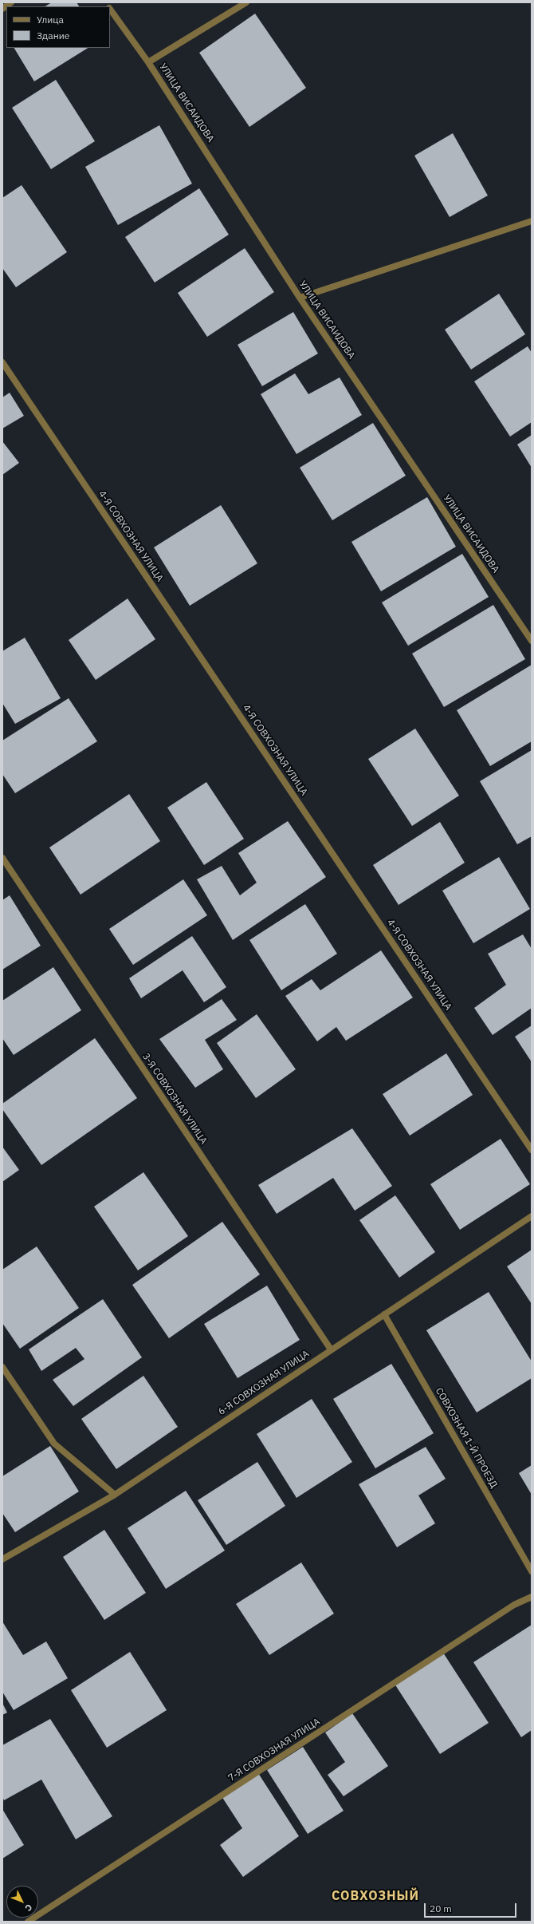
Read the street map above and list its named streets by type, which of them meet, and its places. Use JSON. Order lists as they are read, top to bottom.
{
  "streets": {
    "street": [
      "УЛИЦА ВИСАИДОВА",
      "4-Я СОВХОЗНАЯ УЛИЦА",
      "3-Я СОВХОЗНАЯ УЛИЦА",
      "6-Я СОВХОЗНАЯ УЛИЦА",
      "СОВХОЗНАЯ 1-Й ПРОЕЗД",
      "7-Я СОВХОЗНАЯ УЛИЦА"
    ]
  },
  "crossings": [
    ["3-Я СОВХОЗНАЯ УЛИЦА", "6-Я СОВХОЗНАЯ УЛИЦА"],
    ["6-Я СОВХОЗНАЯ УЛИЦА", "СОВХОЗНАЯ 1-Й ПРОЕЗД"]
  ],
  "districts": ["СОВХОЗНЫЙ"],
  "legend": ["Улица", "Здание"],
  "scale_bar": "20 m",
  "north": "bottom right"
}
